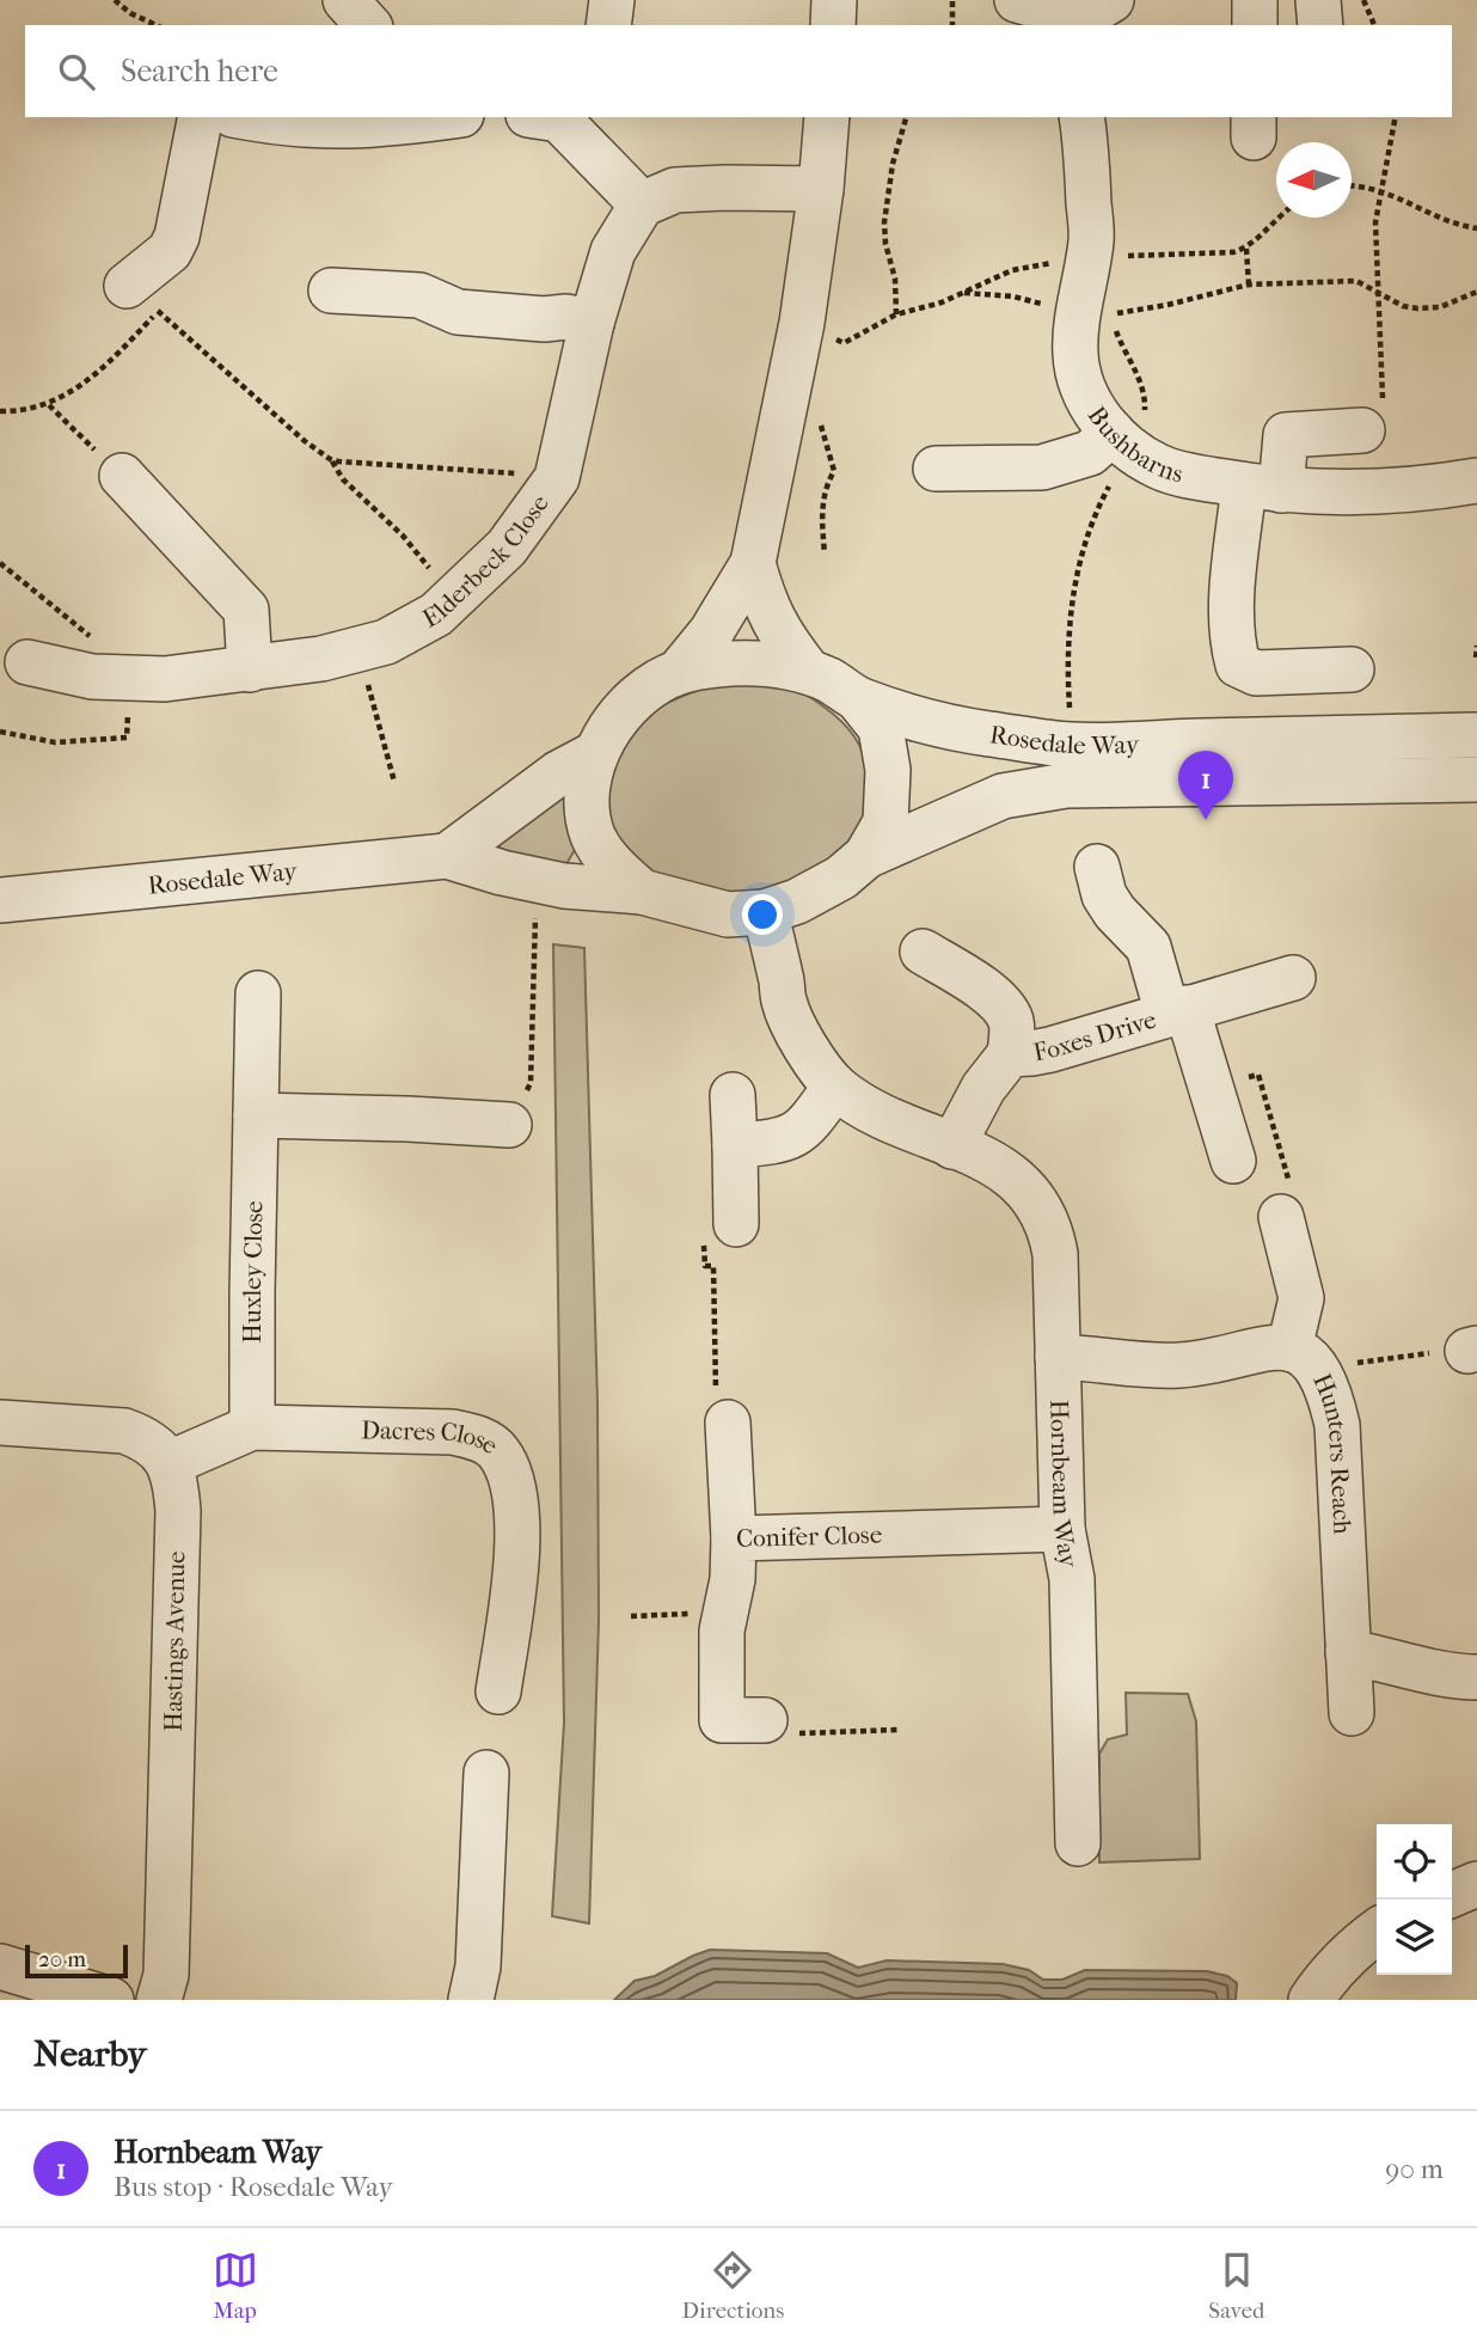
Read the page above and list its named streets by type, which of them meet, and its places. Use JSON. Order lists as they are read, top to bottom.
{
  "streets": {
    "street": [
      "Bushbarns",
      "Elderbeck Close",
      "Rosedale Way",
      "Foxes Drive",
      "Huxley Close",
      "Dacres Close",
      "Hunters Reach",
      "Hornbeam Way",
      "Conifer Close",
      "Hastings Avenue"
    ]
  },
  "crossings": [
    ["Rosedale Way", "Hornbeam Way"],
    ["Foxes Drive", "Hornbeam Way"],
    ["Huxley Close", "Dacres Close"],
    ["Dacres Close", "Hastings Avenue"],
    ["Hunters Reach", "Hornbeam Way"],
    ["Hornbeam Way", "Conifer Close"]
  ],
  "scale_bar": "20 m",
  "north": "left",
  "page": {
    "search": "Search here",
    "pins": "1",
    "scale": "20 m",
    "heading": "Nearby",
    "list": [
      {
        "mark": "1",
        "name": "Hornbeam Way",
        "note": "Bus stop · Rosedale Way",
        "value": "90 m"
      }
    ],
    "nav": ["Map", "Directions", "Saved"]
  }
}
